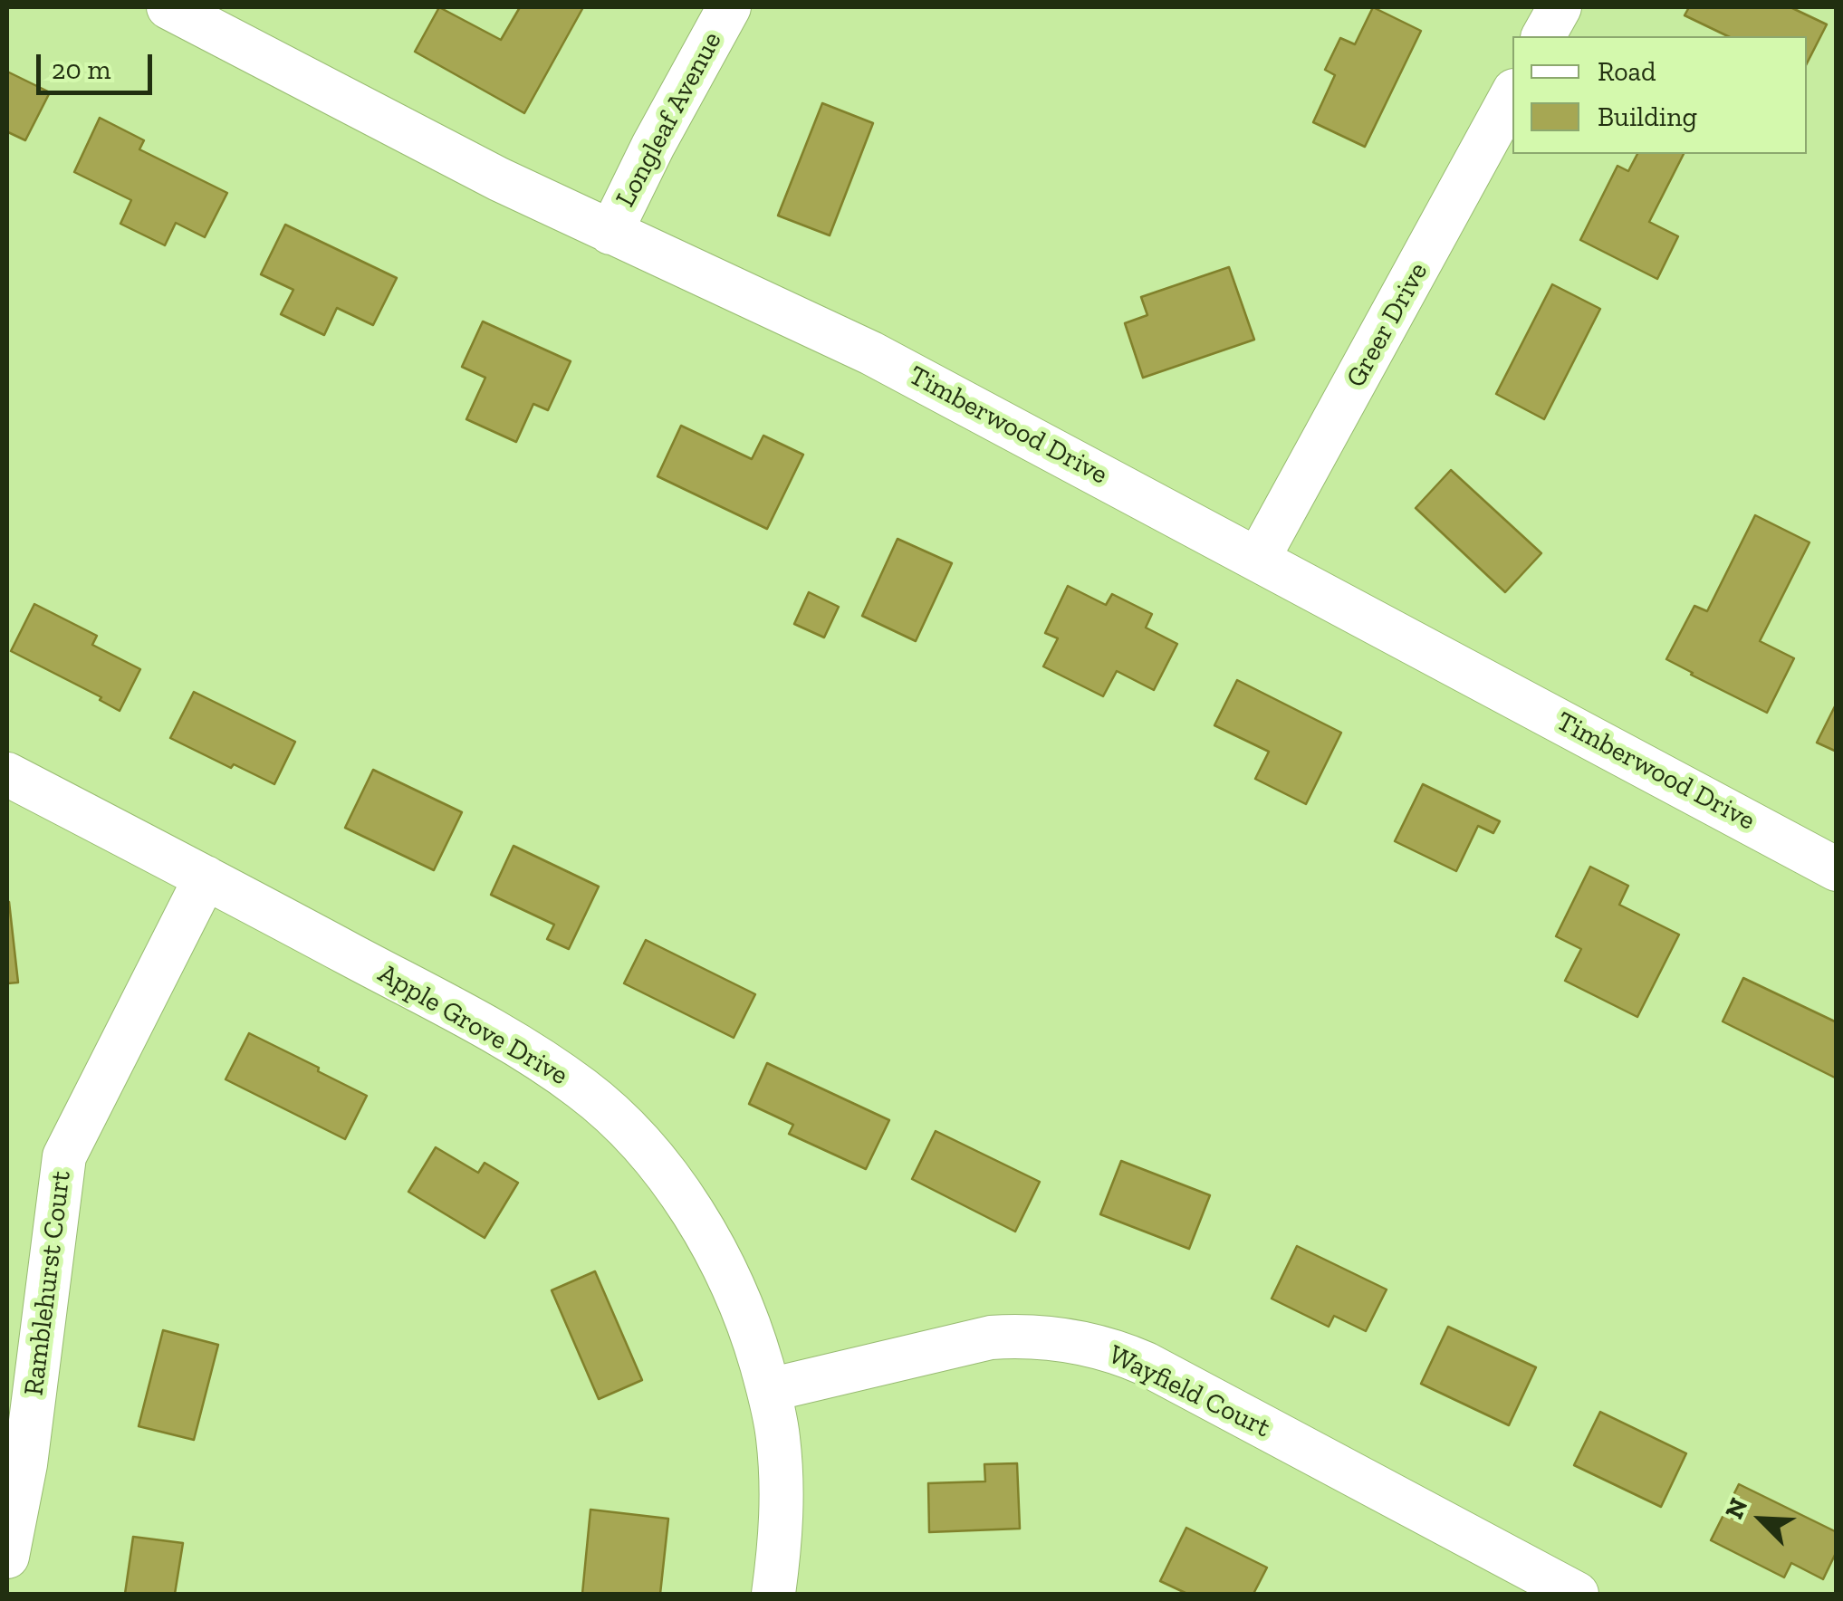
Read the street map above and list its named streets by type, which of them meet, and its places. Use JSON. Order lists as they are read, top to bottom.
{
  "streets": {
    "street": [
      "Longleaf Avenue",
      "Greer Drive",
      "Timberwood Drive",
      "Apple Grove Drive",
      "Ramblehurst Court",
      "Wayfield Court"
    ]
  },
  "crossings": [
    ["Longleaf Avenue", "Timberwood Drive"],
    ["Greer Drive", "Timberwood Drive"],
    ["Apple Grove Drive", "Ramblehurst Court"],
    ["Apple Grove Drive", "Wayfield Court"]
  ],
  "legend": ["Road", "Building"],
  "scale_bar": "20 m",
  "north": "top left"
}
